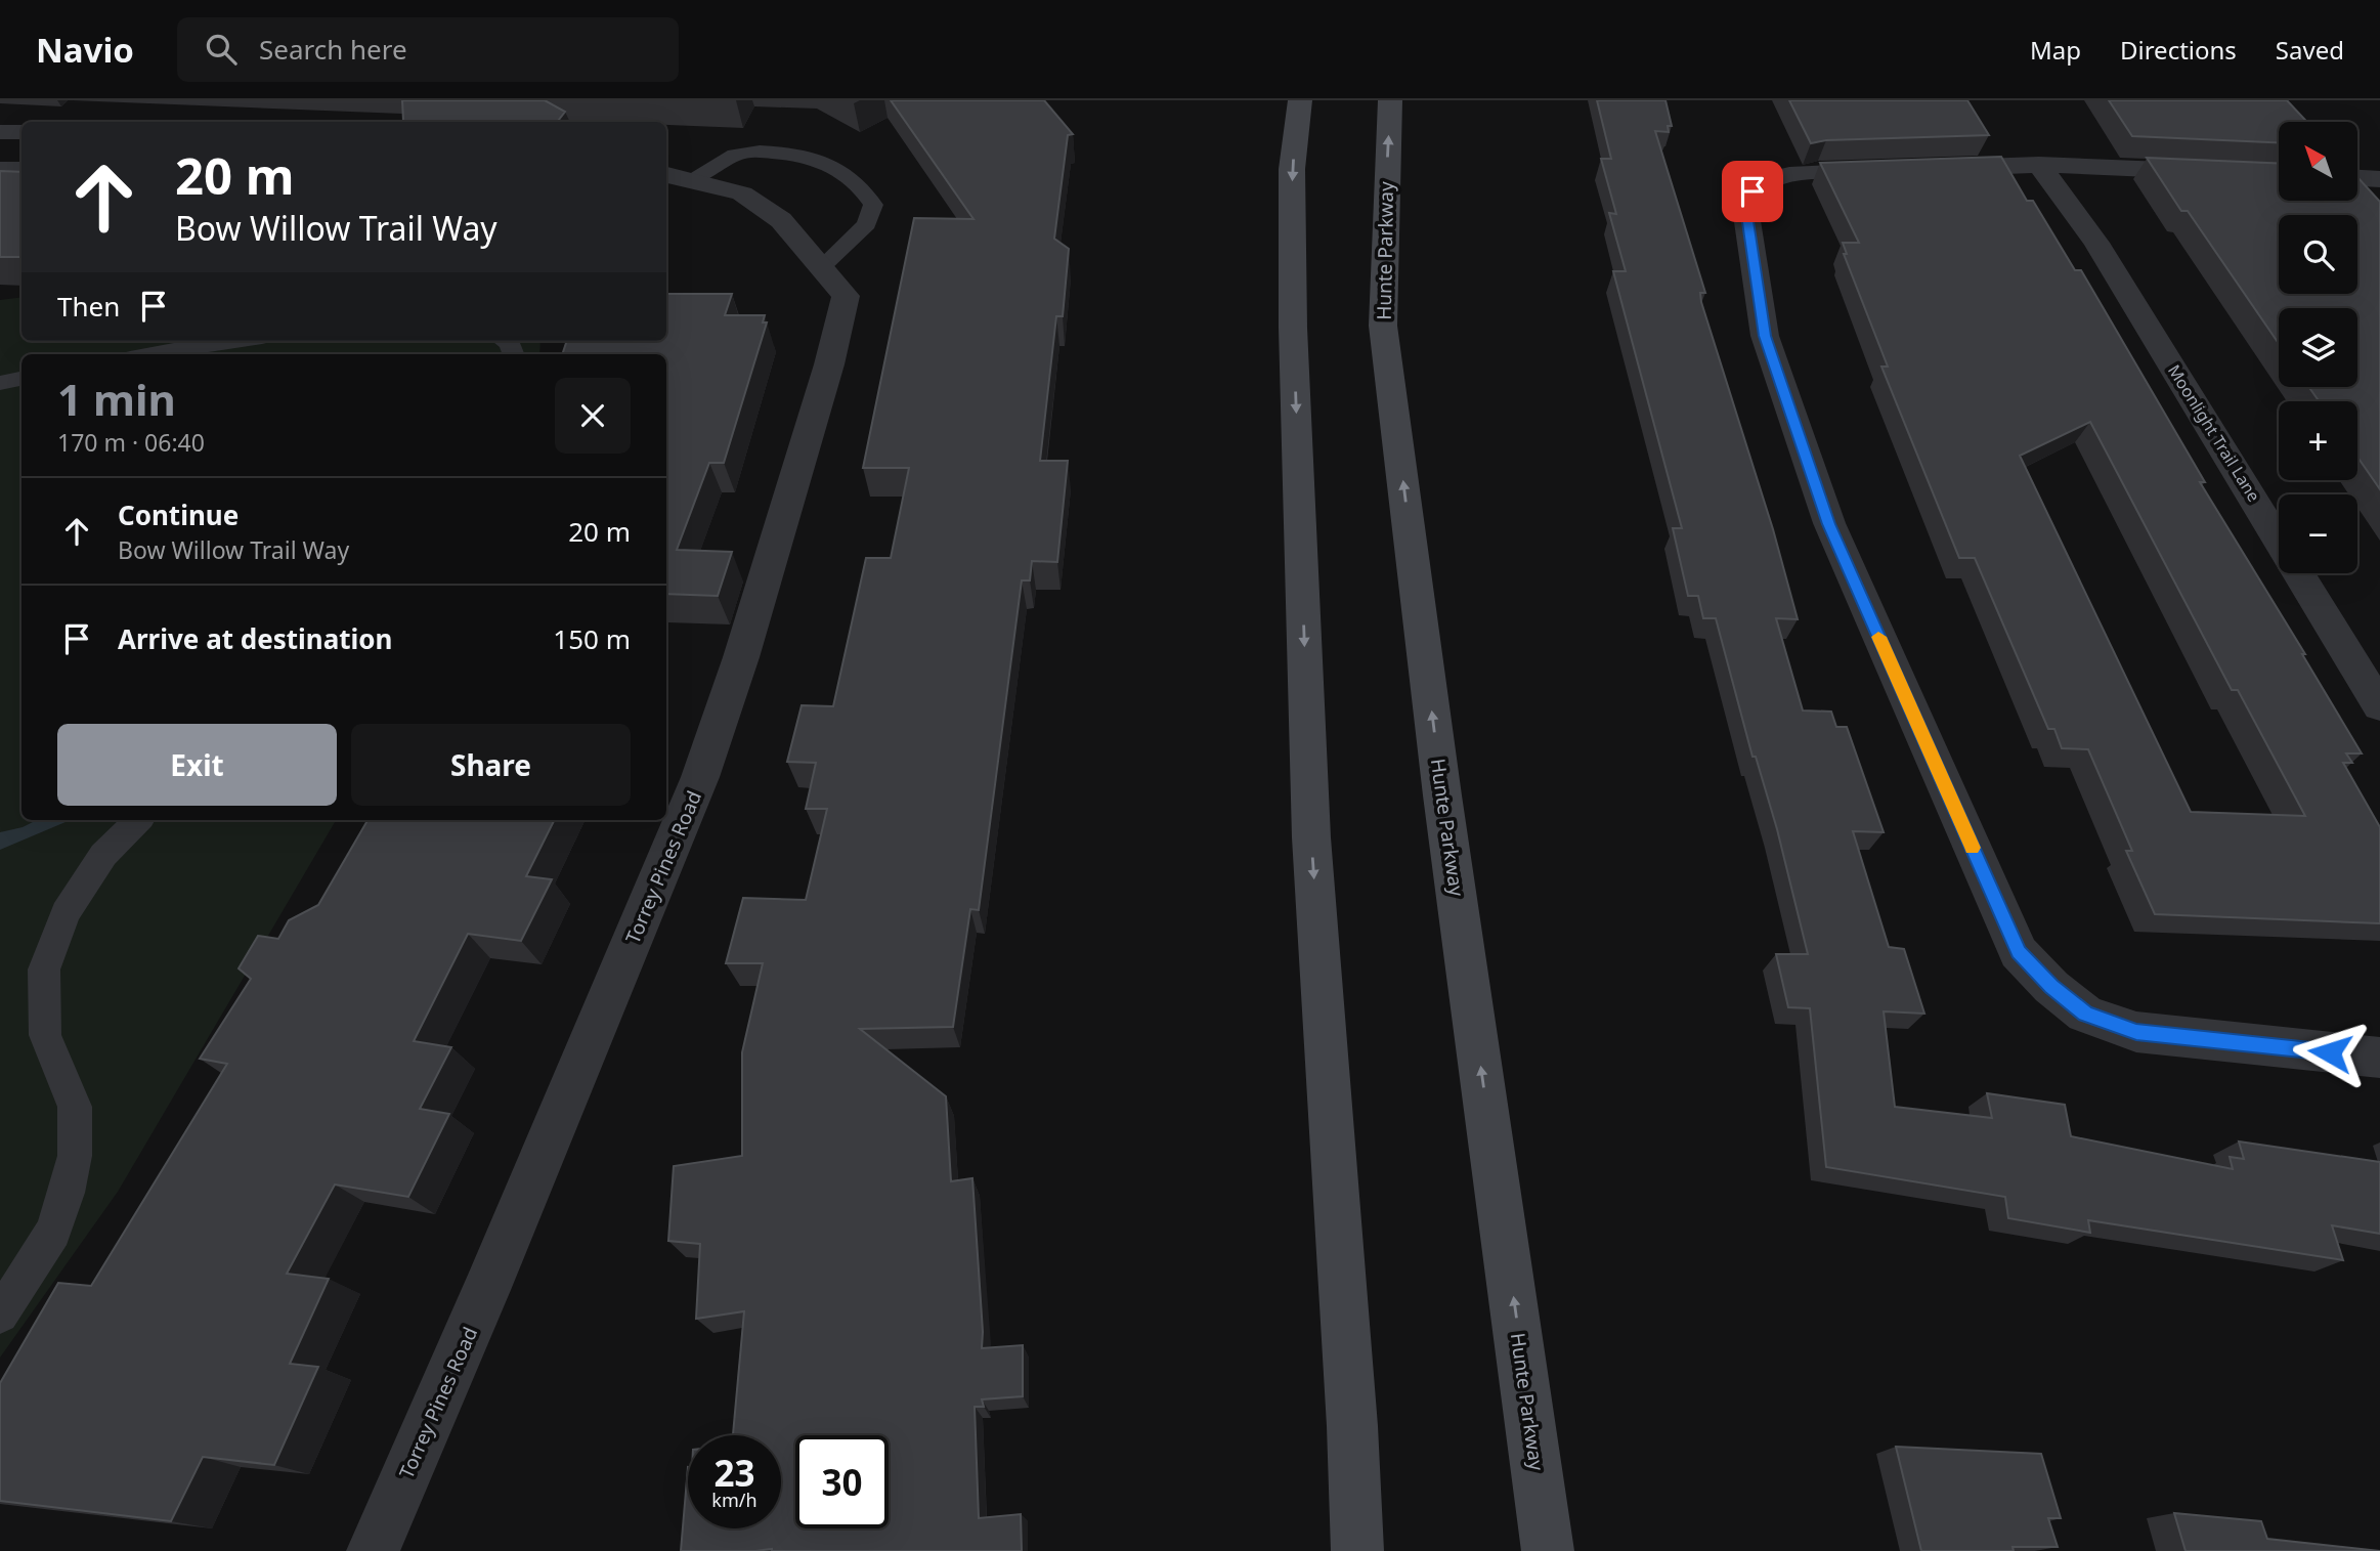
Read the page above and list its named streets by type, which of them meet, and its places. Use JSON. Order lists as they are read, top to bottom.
{
  "streets": {
    "main road": ["Hunte Parkway"],
    "street": ["Moonlight Trail Lane", "Torrey Pines Road"]
  },
  "north": "top left",
  "page": {
    "header": "Navio",
    "search": "Search here",
    "nav": ["Map", "Directions", "Saved"],
    "map_buttons": ["+", "−"],
    "turn": ["20 m", "Bow Willow Trail Way"],
    "then": "Then",
    "heading": ["1 min", "170 m · 06:40"],
    "list": [
      {
        "name": "Continue",
        "note": "Bow Willow Trail Way",
        "value": "20 m"
      },
      {
        "name": "Arrive at destination",
        "value": "150 m"
      }
    ],
    "buttons": ["Exit", "Share"],
    "speed": "23 km/h",
    "limit": "30"
  }
}
